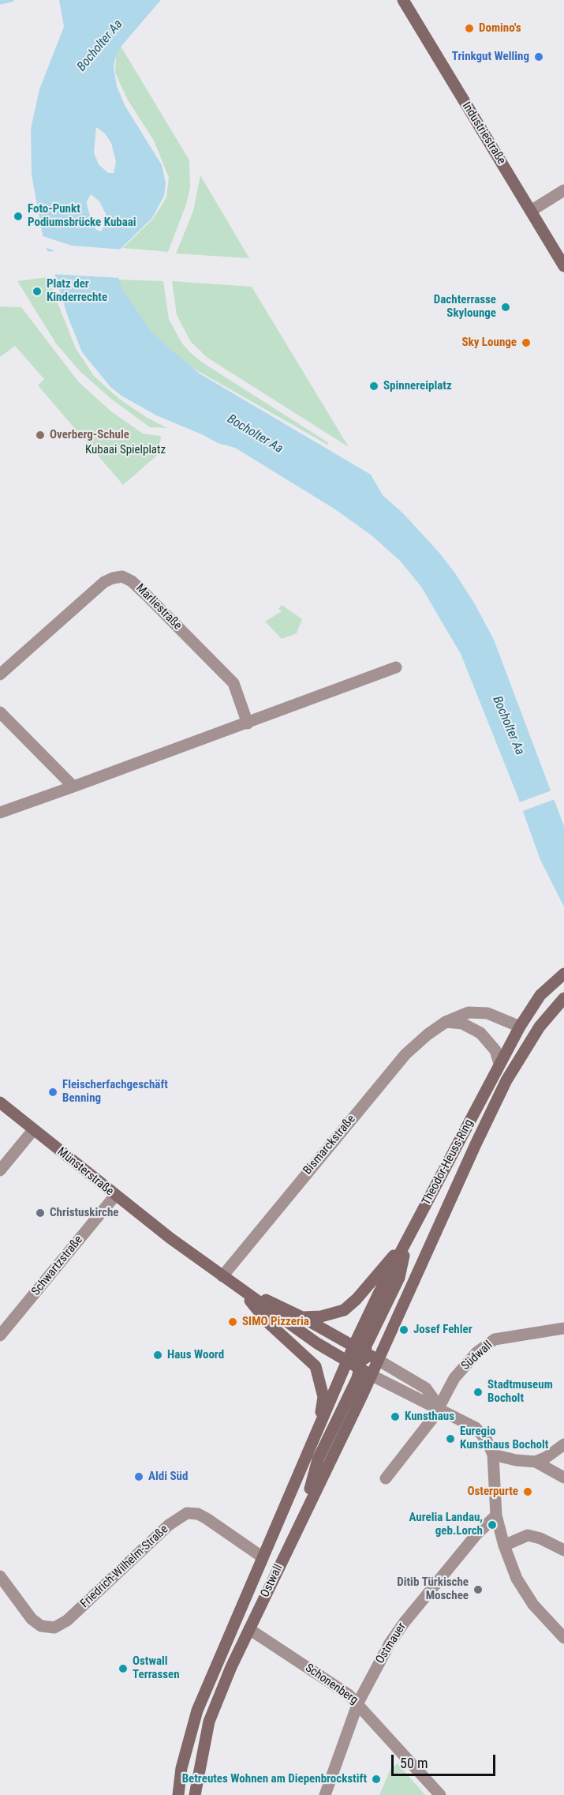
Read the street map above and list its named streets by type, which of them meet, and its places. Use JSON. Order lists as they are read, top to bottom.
{
  "streets": {
    "main road": [
      "Industriestraße",
      "Theodor-Heuss-Ring",
      "Münsterstraße",
      "Ostwall"
    ],
    "street": [
      "Marliestraße",
      "Bismarckstraße",
      "Schwartzstraße",
      "Südwall",
      "Friedrich-Wilhelm-Straße",
      "Ostmauer",
      "Schonenberg"
    ]
  },
  "crossings": [
    ["Bismarckstraße", "Theodor-Heuss-Ring"],
    ["Bismarckstraße", "Münsterstraße"],
    ["Theodor-Heuss-Ring", "Münsterstraße"],
    ["Theodor-Heuss-Ring", "Ostwall"],
    ["Münsterstraße", "Schwartzstraße"],
    ["Münsterstraße", "Ostwall"],
    ["Friedrich-Wilhelm-Straße", "Ostwall"],
    ["Ostwall", "Schonenberg"],
    ["Ostmauer", "Schonenberg"]
  ],
  "water": ["Bocholter Aa"],
  "parks": ["Kubaai Spielplatz"],
  "places": [
    "Domino's",
    "Trinkgut Welling",
    "Foto-Punkt Podiumsbrücke Kubaai",
    "Platz der Kinderrechte",
    "Dachterrasse Skylounge",
    "Sky Lounge",
    "Spinnereiplatz",
    "Overberg-Schule",
    "Fleischerfachgeschäft Benning",
    "Christuskirche",
    "SIMO Pizzeria",
    "Josef Fehler",
    "Haus Woord",
    "Stadtmuseum Bocholt",
    "Kunsthaus",
    "Euregio Kunsthaus Bocholt",
    "Aldi Süd",
    "Osterpurte",
    "Aurelia Landau, geb.Lorch",
    "Ditib Türkische Moschee",
    "Ostwall Terrassen",
    "Betreutes Wohnen am Diepenbrockstift"
  ],
  "scale_bar": "50 m"
}
